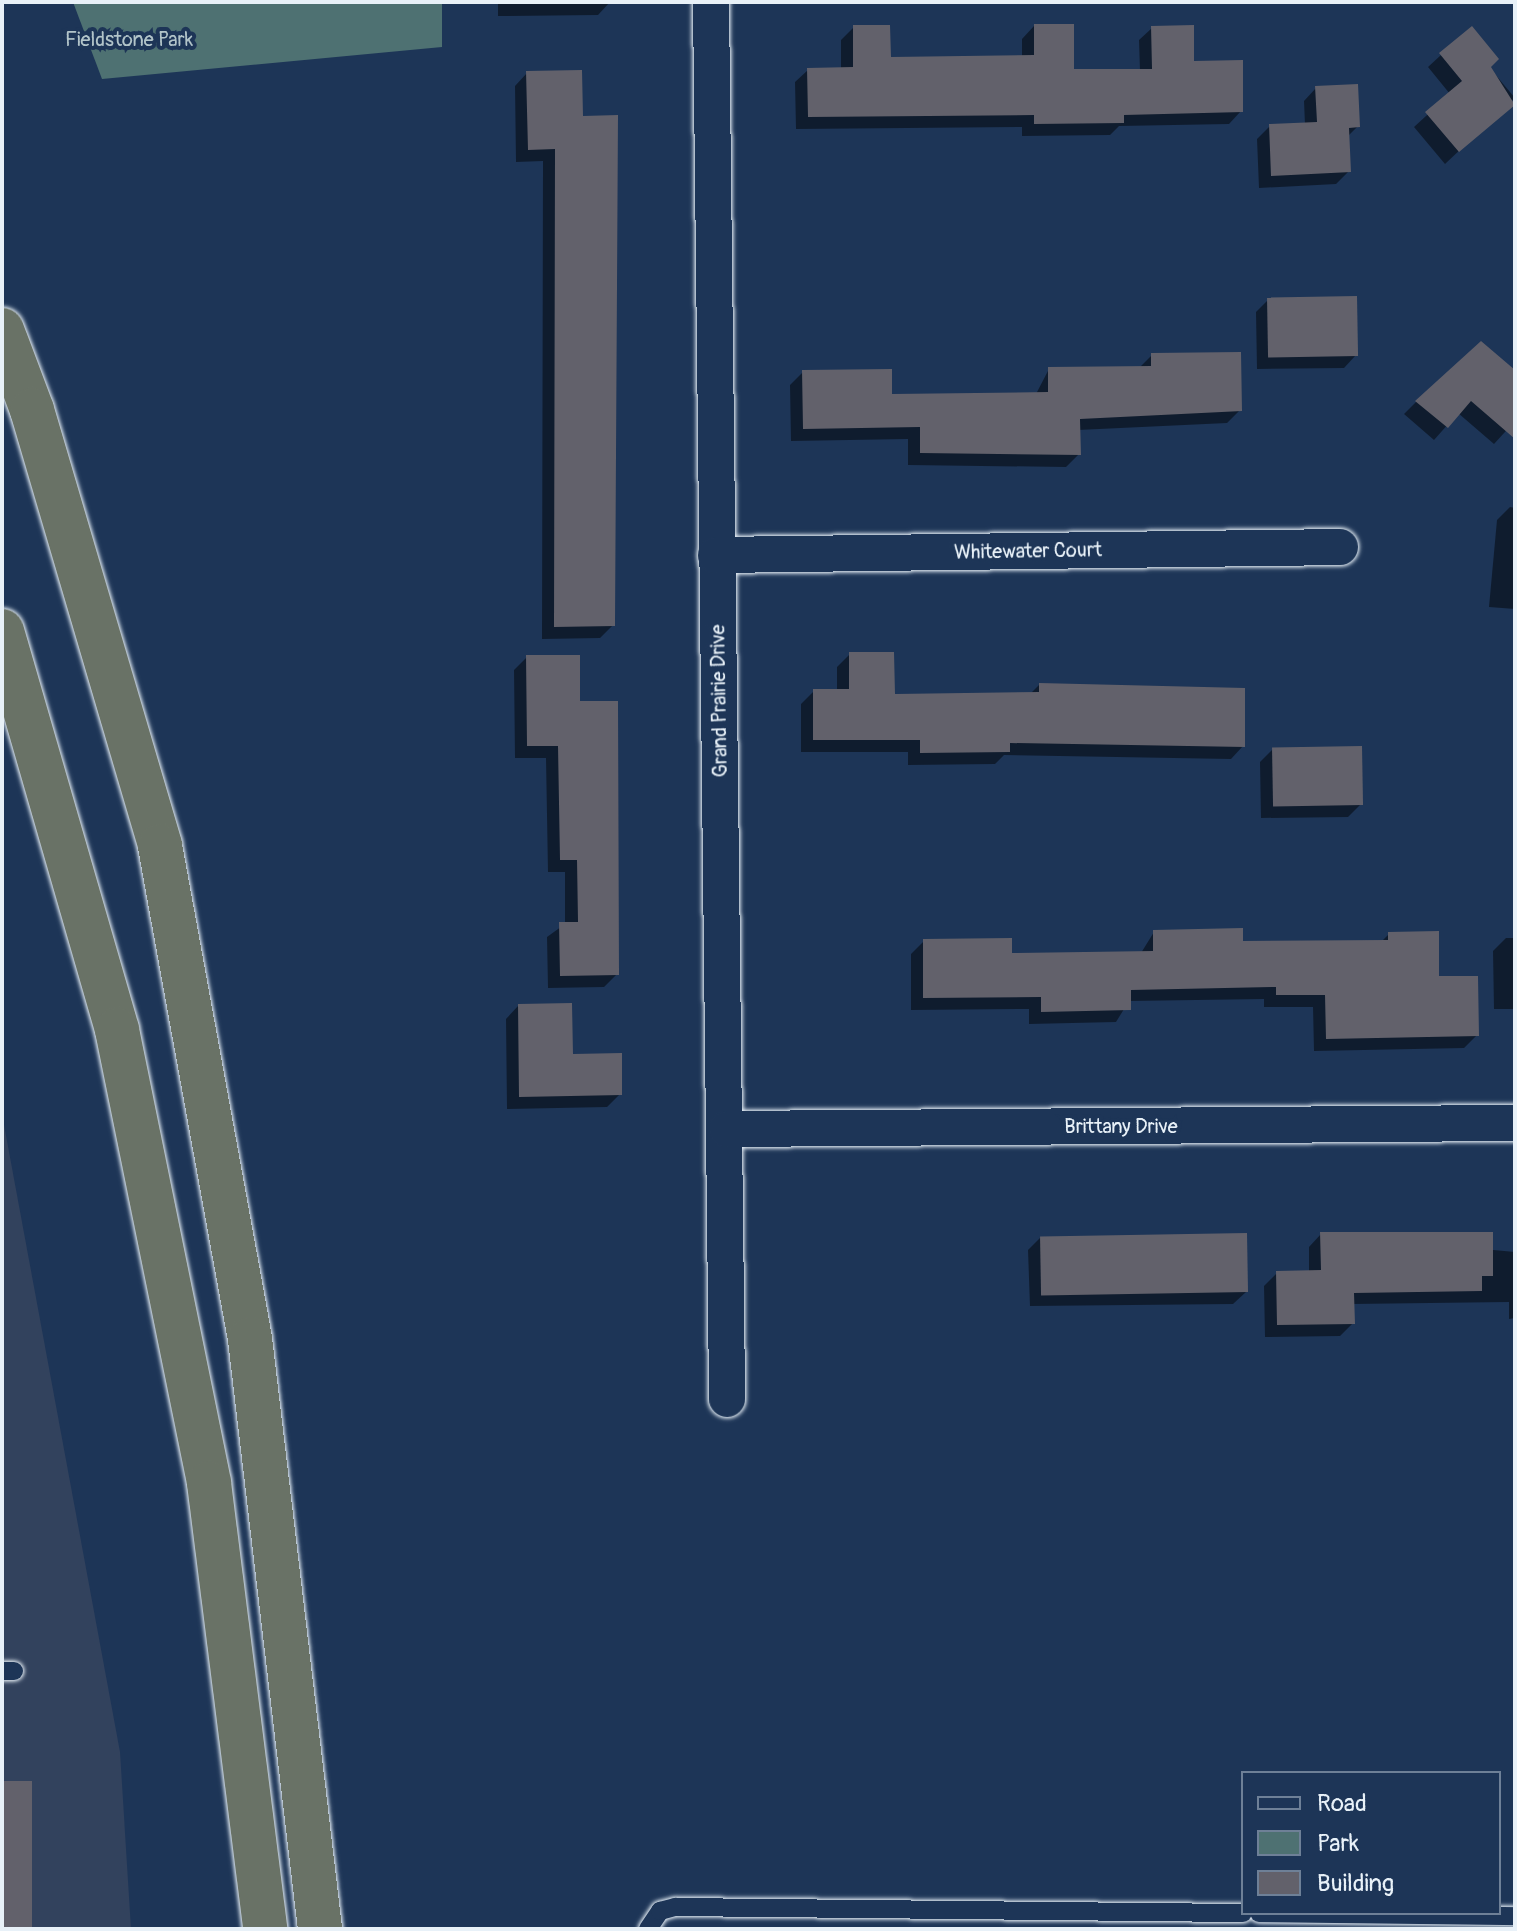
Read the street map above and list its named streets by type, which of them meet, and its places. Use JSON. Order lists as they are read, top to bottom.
{
  "streets": {
    "street": ["Whitewater Court", "Grand Prairie Drive", "Brittany Drive"]
  },
  "crossings": [
    ["Whitewater Court", "Grand Prairie Drive"],
    ["Grand Prairie Drive", "Brittany Drive"]
  ],
  "parks": ["Fieldstone Park"],
  "legend": ["Road", "Park", "Building"]
}
